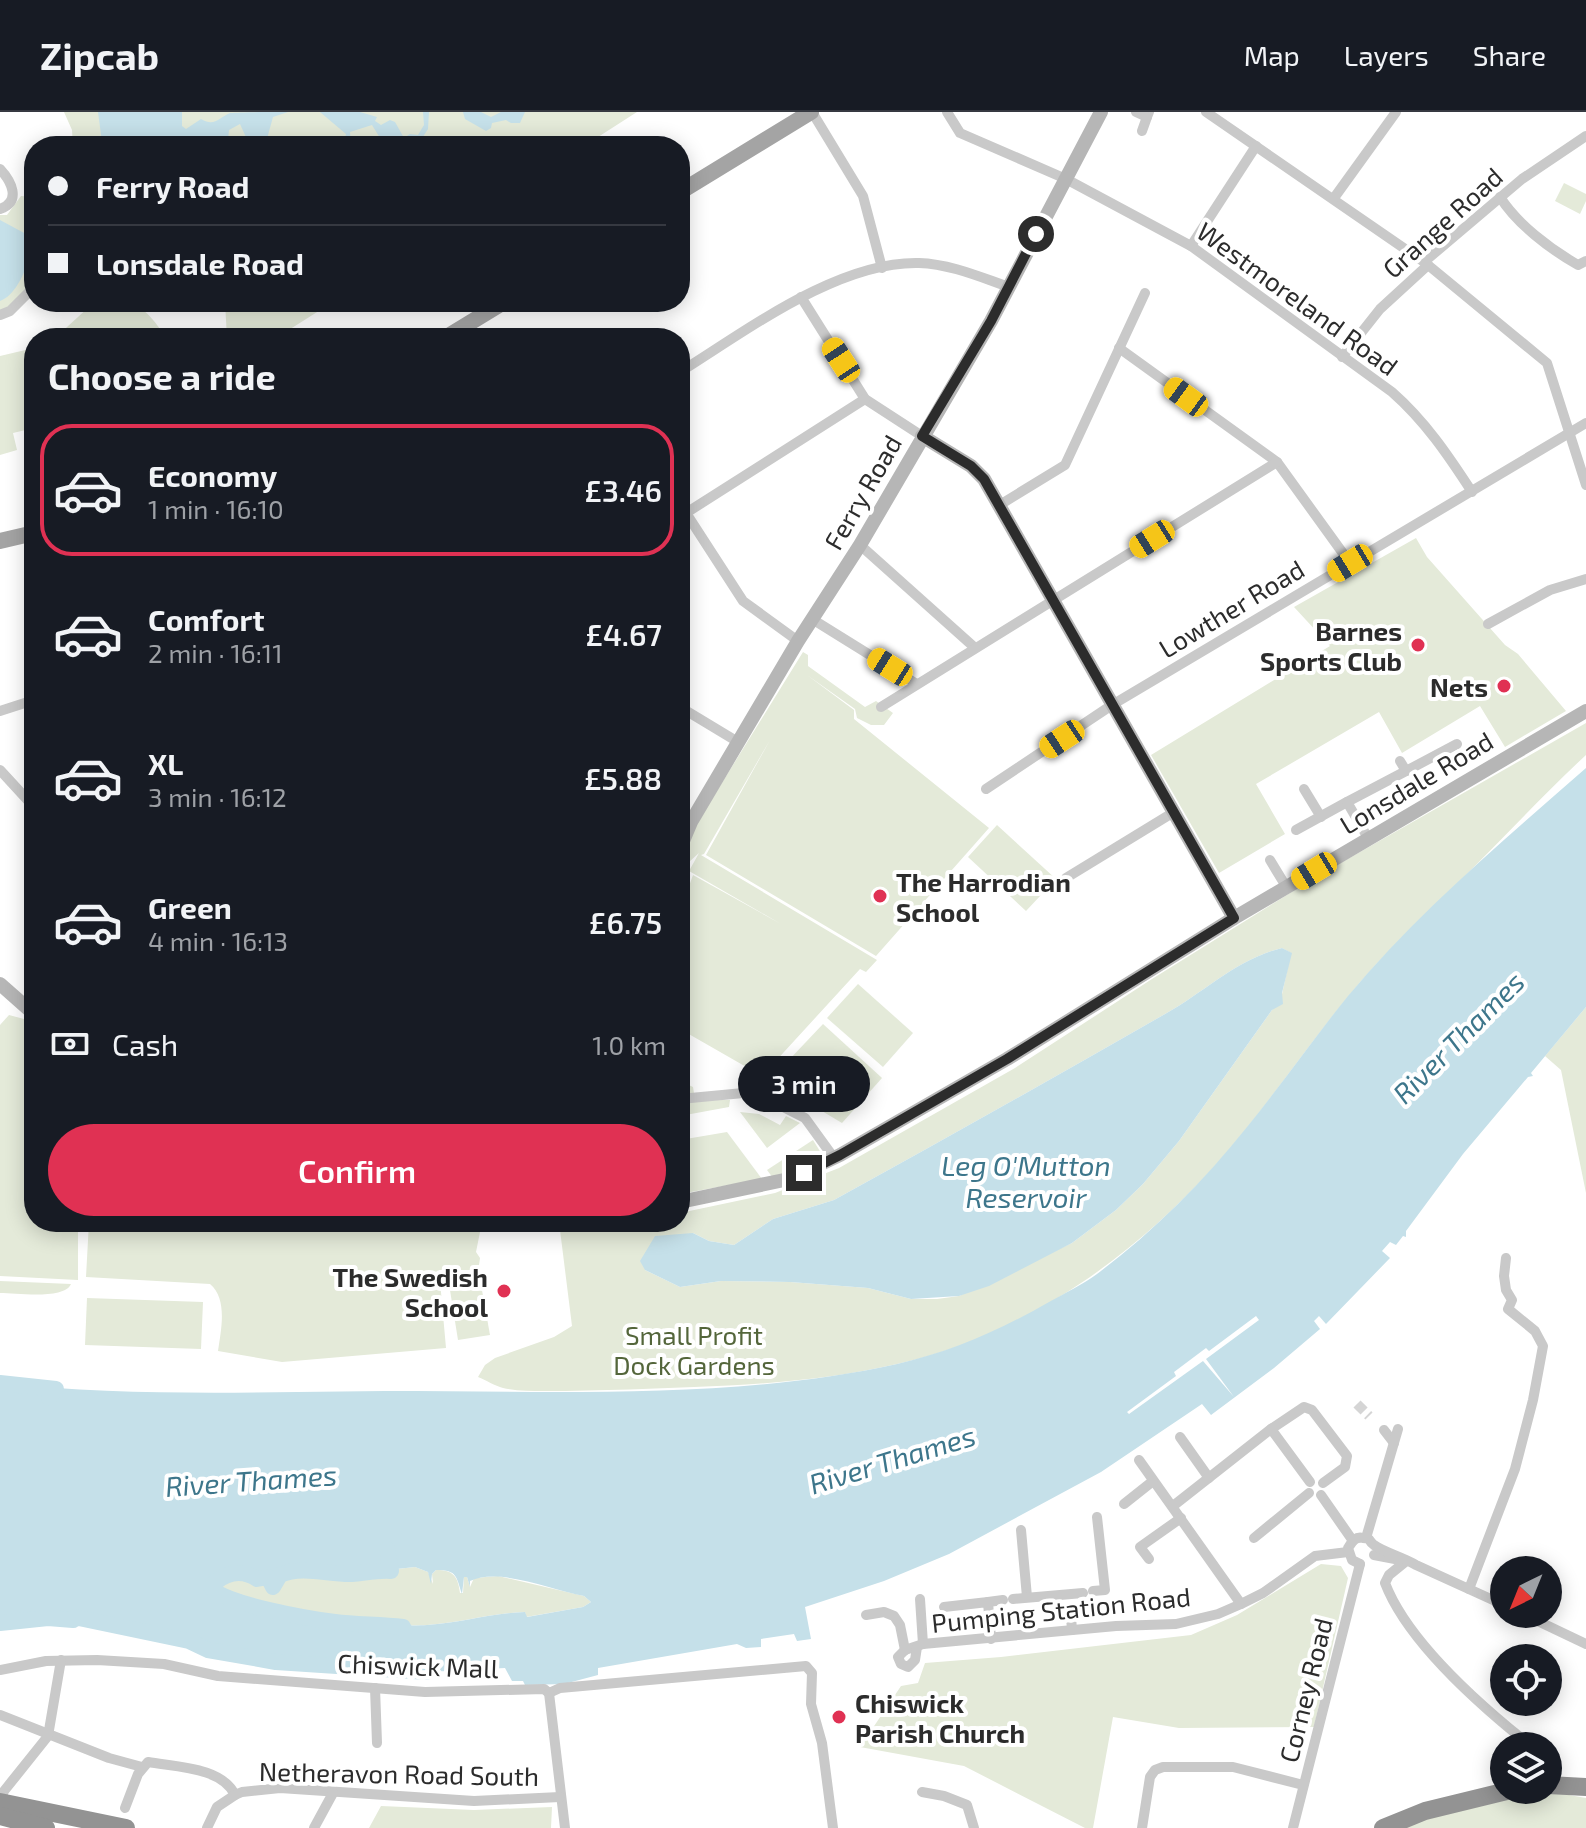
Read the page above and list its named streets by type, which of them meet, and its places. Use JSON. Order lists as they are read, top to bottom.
{
  "streets": {
    "street": [
      "Grange Road",
      "Westmoreland Road",
      "Ferry Road",
      "Lowther Road",
      "Lonsdale Road",
      "Pumping Station Road",
      "Chiswick Mall",
      "Corney Road",
      "Netheravon Road South"
    ]
  },
  "crossings": [
    ["Grange Road", "Westmoreland Road"],
    ["Westmoreland Road", "Ferry Road"],
    ["Westmoreland Road", "Lowther Road"],
    ["Pumping Station Road", "Corney Road"]
  ],
  "water": ["River Thames", "Leg O'Mutton Reservoir"],
  "parks": ["Small Profit Dock Gardens"],
  "places": [
    "Barnes Sports Club",
    "Nets",
    "The Harrodian School",
    "The Swedish School",
    "Chiswick Parish Church"
  ],
  "north": "bottom left",
  "page": {
    "header": "Zipcab",
    "nav": ["Map", "Layers", "Share"],
    "banner": ["Ferry Road", "Lonsdale Road"],
    "heading": "Choose a ride",
    "list": [
      {
        "name": "Economy",
        "note": "1 min · 16:10",
        "value": "£3.46"
      },
      {
        "name": "Comfort",
        "note": "2 min · 16:11",
        "value": "£4.67"
      },
      {
        "name": "XL",
        "note": "3 min · 16:12",
        "value": "£5.88"
      },
      {
        "name": "Green",
        "note": "4 min · 16:13",
        "value": "£6.75"
      }
    ],
    "pay": ["Cash", "1.0 km"],
    "bubble": "3 min",
    "buttons": "Confirm"
  }
}
